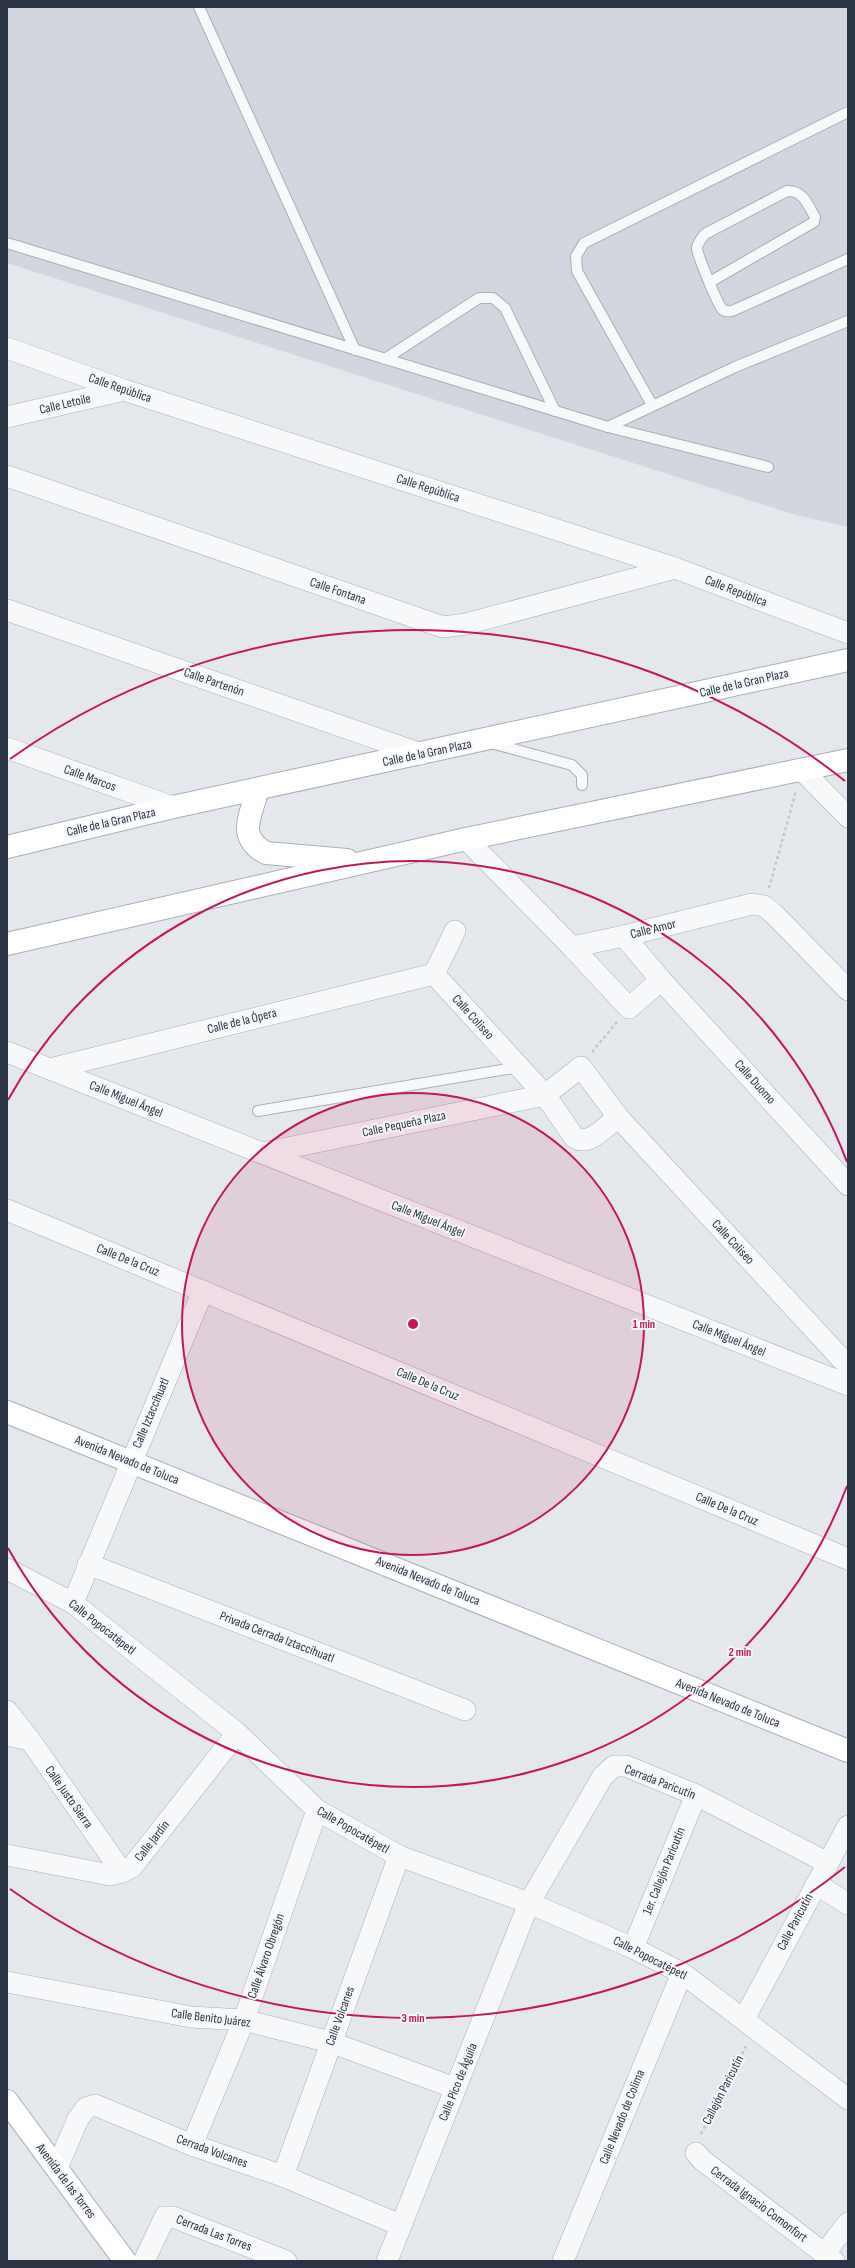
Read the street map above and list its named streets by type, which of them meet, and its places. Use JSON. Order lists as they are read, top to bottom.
{
  "streets": {
    "street": [
      "Calle República",
      "Calle Letoile",
      "Calle Fontana",
      "Calle Partenón",
      "Calle de la Gran Plaza",
      "Calle Marcos",
      "Calle Amor",
      "Calle Coliseo",
      "Calle de la Ópera",
      "Calle Duomo",
      "Calle Miguel Ángel",
      "Calle Pequeña Plaza",
      "Calle De la Cruz",
      "Calle Iztaccíhuatl",
      "Avenida Nevado de Toluca",
      "Calle Popocatépetl",
      "Privada Cerrada Iztaccíhuatl",
      "Cerrada Paricutín",
      "Calle Justo Sierra",
      "Calle Jardín",
      "1er. Callejón Paricutín",
      "Calle Paricutín",
      "Calle Álvaro Obregón",
      "Calle Volcanes",
      "Calle Benito Juárez",
      "Calle Pico de Águila",
      "Calle Nevado de Colima",
      "Cerrada Volcanes",
      "Avenida de las Torres",
      "Cerrada Ignacio Comonfort",
      "Cerrada Las Torres"
    ],
    "path": ["Callejón Paricutín"]
  },
  "crossings": [
    ["Calle República", "Calle Letoile"],
    ["Calle República", "Calle Fontana"],
    ["Calle Partenón", "Calle de la Gran Plaza"],
    ["Calle de la Gran Plaza", "Calle Marcos"],
    ["Calle Amor", "Calle Duomo"],
    ["Calle Coliseo", "Calle de la Ópera"],
    ["Calle Coliseo", "Calle Pequeña Plaza"],
    ["Calle de la Ópera", "Calle Miguel Ángel"],
    ["Calle Miguel Ángel", "Calle Pequeña Plaza"],
    ["Calle De la Cruz", "Calle Iztaccíhuatl"],
    ["Calle Iztaccíhuatl", "Avenida Nevado de Toluca"],
    ["Calle Iztaccíhuatl", "Calle Popocatépetl"],
    ["Calle Iztaccíhuatl", "Privada Cerrada Iztaccíhuatl"],
    ["Calle Popocatépetl", "Cerrada Paricutín"],
    ["Calle Popocatépetl", "Calle Jardín"],
    ["Calle Popocatépetl", "1er. Callejón Paricutín"],
    ["Calle Popocatépetl", "Calle Paricutín"],
    ["Calle Popocatépetl", "Calle Álvaro Obregón"],
    ["Calle Popocatépetl", "Calle Volcanes"],
    ["Calle Popocatépetl", "Calle Pico de Águila"],
    ["Calle Popocatépetl", "Callejón Paricutín"],
    ["Calle Popocatépetl", "Calle Nevado de Colima"],
    ["Cerrada Paricutín", "1er. Callejón Paricutín"],
    ["Cerrada Paricutín", "Calle Paricutín"],
    ["Cerrada Paricutín", "Calle Pico de Águila"],
    ["Calle Justo Sierra", "Calle Jardín"],
    ["Calle Paricutín", "Callejón Paricutín"],
    ["Calle Álvaro Obregón", "Calle Benito Juárez"],
    ["Calle Álvaro Obregón", "Cerrada Volcanes"],
    ["Calle Volcanes", "Calle Benito Juárez"],
    ["Calle Volcanes", "Cerrada Volcanes"],
    ["Calle Benito Juárez", "Calle Pico de Águila"],
    ["Calle Pico de Águila", "Cerrada Volcanes"],
    ["Callejón Paricutín", "Cerrada Ignacio Comonfort"],
    ["Cerrada Volcanes", "Avenida de las Torres"]
  ],
  "rings": ["1 min", "2 min", "3 min"]
}
